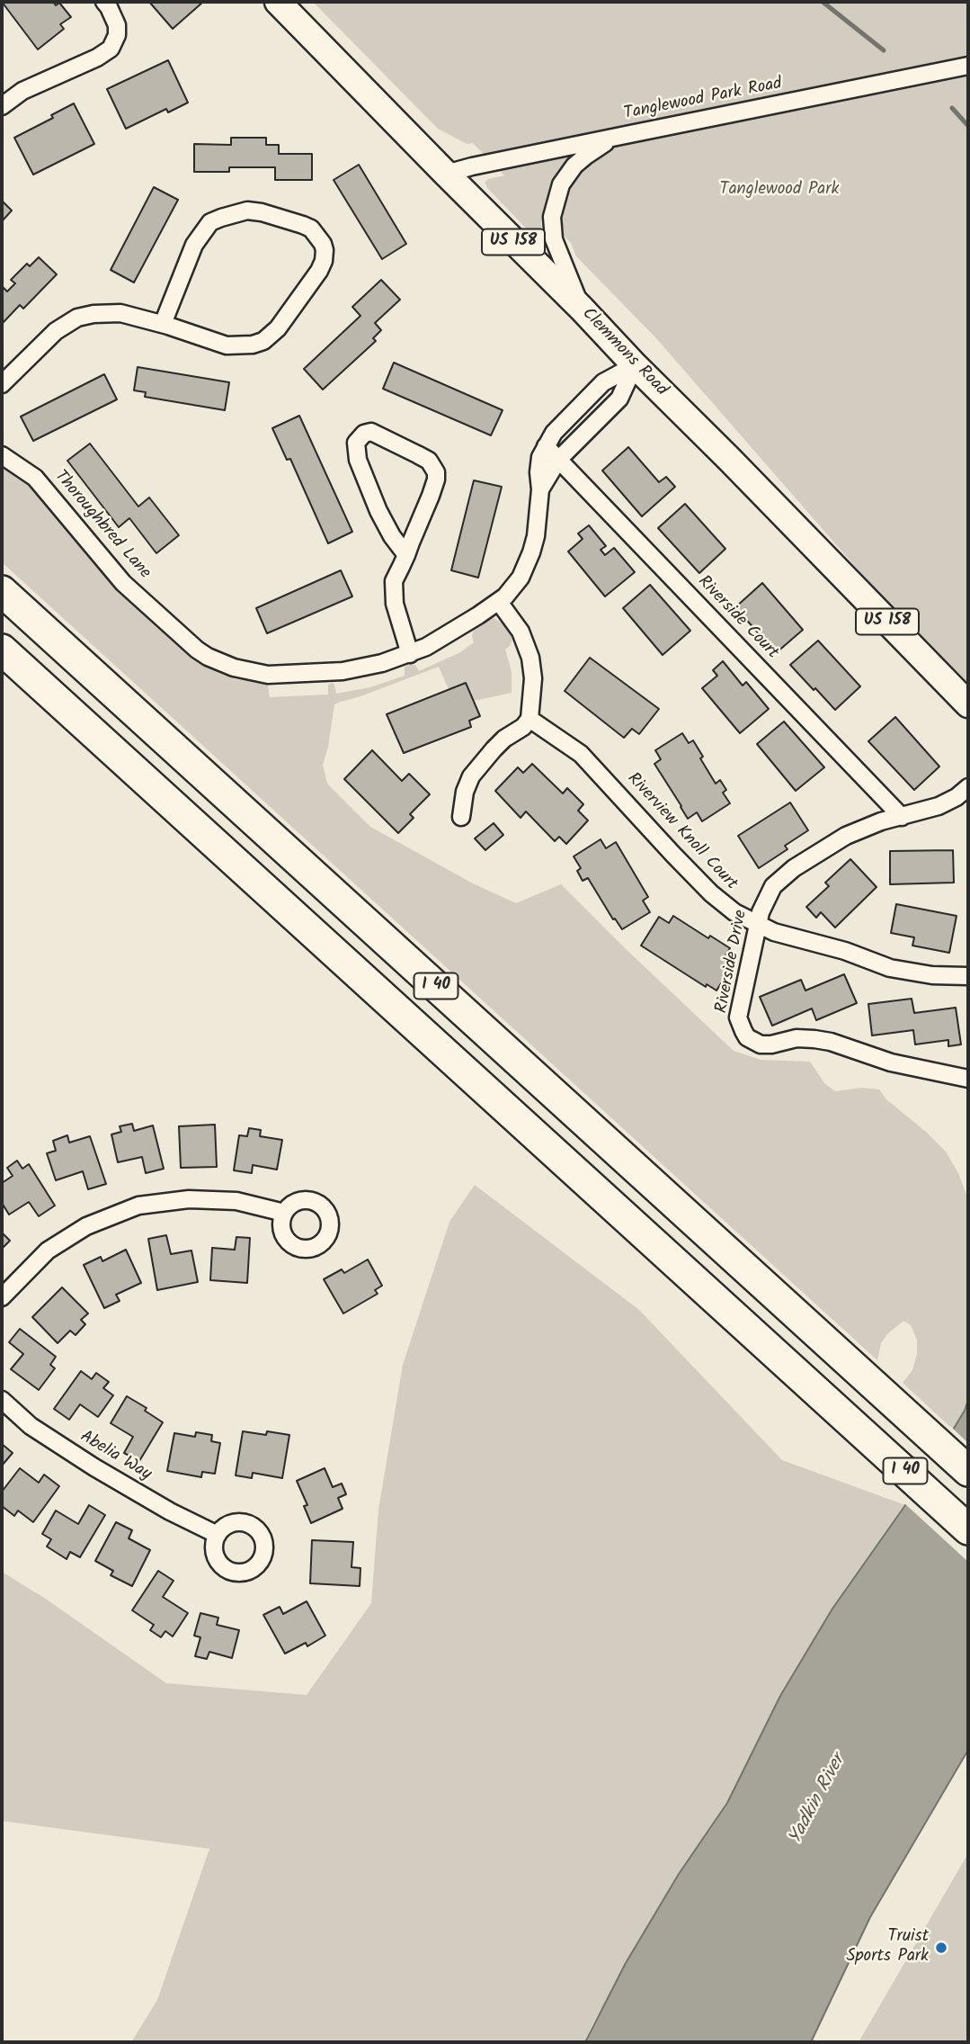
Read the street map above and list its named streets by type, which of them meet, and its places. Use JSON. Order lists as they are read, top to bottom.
{
  "streets": {
    "highway": ["I 40"],
    "main road": ["US 158", "Clemmons Road"],
    "street": [
      "Tanglewood Park Road",
      "Thoroughbred Lane",
      "Riverside Court",
      "Riverview Knoll Court",
      "Riverside Drive",
      "Abelia Way"
    ]
  },
  "crossings": [
    ["Tanglewood Park Road", "Clemmons Road"],
    ["Clemmons Road", "Thoroughbred Lane"],
    ["Thoroughbred Lane", "Riverside Court"],
    ["Riverside Court", "Riverside Drive"],
    ["Riverview Knoll Court", "Riverside Drive"]
  ],
  "water": ["Yadkin River"],
  "parks": ["Tanglewood Park"],
  "places": ["Truist Sports Park"]
}
